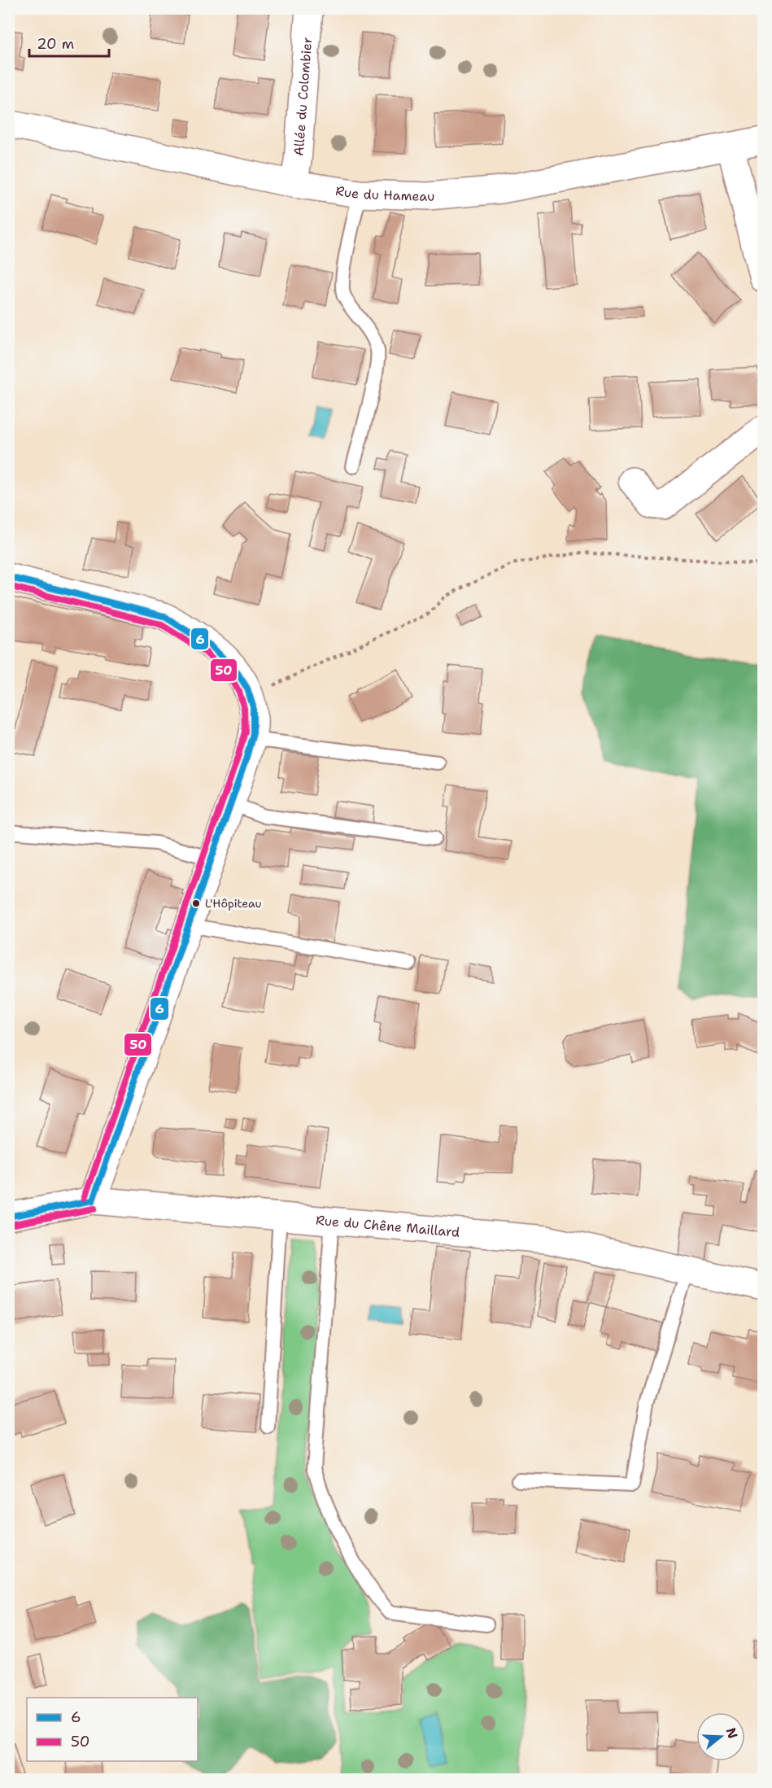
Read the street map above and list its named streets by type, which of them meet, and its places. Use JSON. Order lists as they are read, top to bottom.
{
  "streets": {
    "street": ["Allée du Colombier", "Rue du Hameau", "Rue du Chêne Maillard"]
  },
  "crossings": [
    ["Allée du Colombier", "Rue du Hameau"]
  ],
  "places": ["L'Hôpiteau"],
  "lines": ["transit line 6", "transit line 50"],
  "legend": ["6", "50"],
  "scale_bar": "20 m",
  "north": "right"
}
